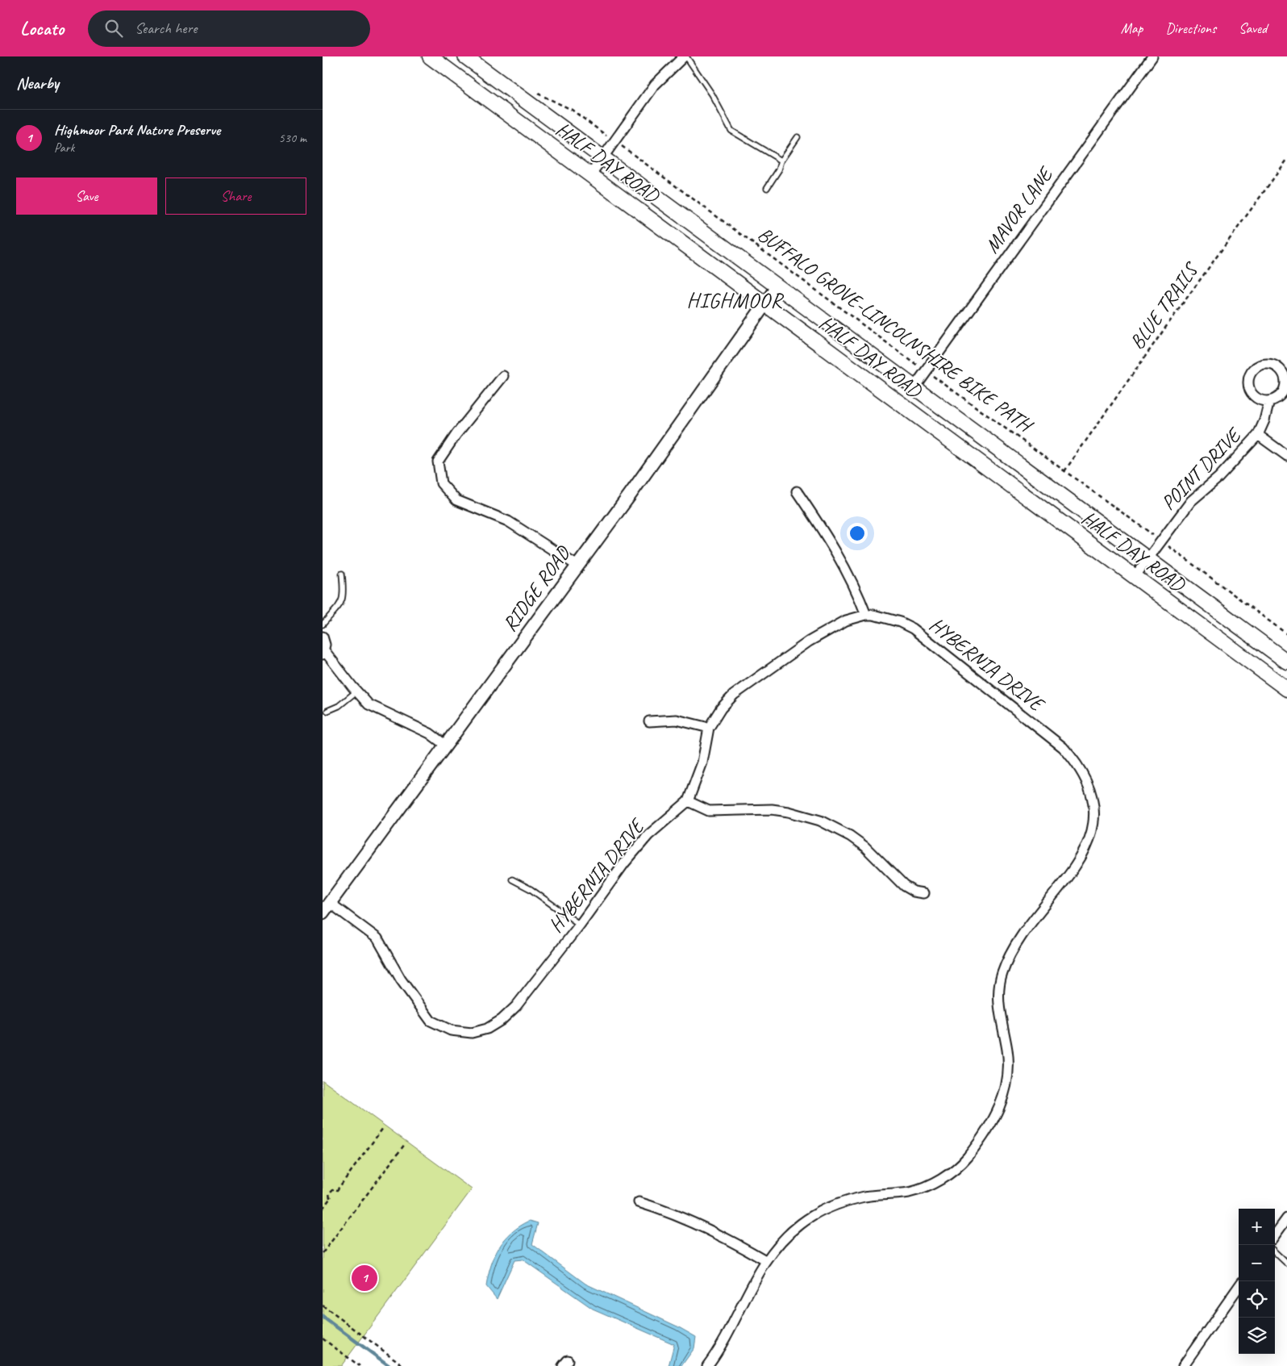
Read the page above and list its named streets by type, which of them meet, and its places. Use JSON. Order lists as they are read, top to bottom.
{
  "streets": {
    "main road": ["HALF DAY ROAD"],
    "street": [
      "MAVOR LANE",
      "POINT DRIVE",
      "RIDGE ROAD",
      "HYBERNIA DRIVE"
    ],
    "path": ["BLUE TRAILS", "BUFFALO GROVE-LINCOLNSHIRE BIKE PATH"]
  },
  "crossings": [
    ["HALF DAY ROAD", "MAVOR LANE"],
    ["HALF DAY ROAD", "POINT DRIVE"],
    ["HALF DAY ROAD", "RIDGE ROAD"],
    ["MAVOR LANE", "BUFFALO GROVE-LINCOLNSHIRE BIKE PATH"],
    ["BLUE TRAILS", "BUFFALO GROVE-LINCOLNSHIRE BIKE PATH"],
    ["BUFFALO GROVE-LINCOLNSHIRE BIKE PATH", "POINT DRIVE"],
    ["RIDGE ROAD", "HYBERNIA DRIVE"]
  ],
  "districts": ["HIGHMOOR"],
  "page": {
    "header": "Locato",
    "search": "Search here",
    "nav": ["Map", "Directions", "Saved"],
    "heading": "Nearby",
    "list": [
      {
        "mark": "1",
        "name": "Highmoor Park Nature Preserve",
        "note": "Park",
        "value": "530 m"
      }
    ],
    "buttons": ["Save", "Share"],
    "map_buttons": ["+", "−"],
    "pins": "1"
  }
}
